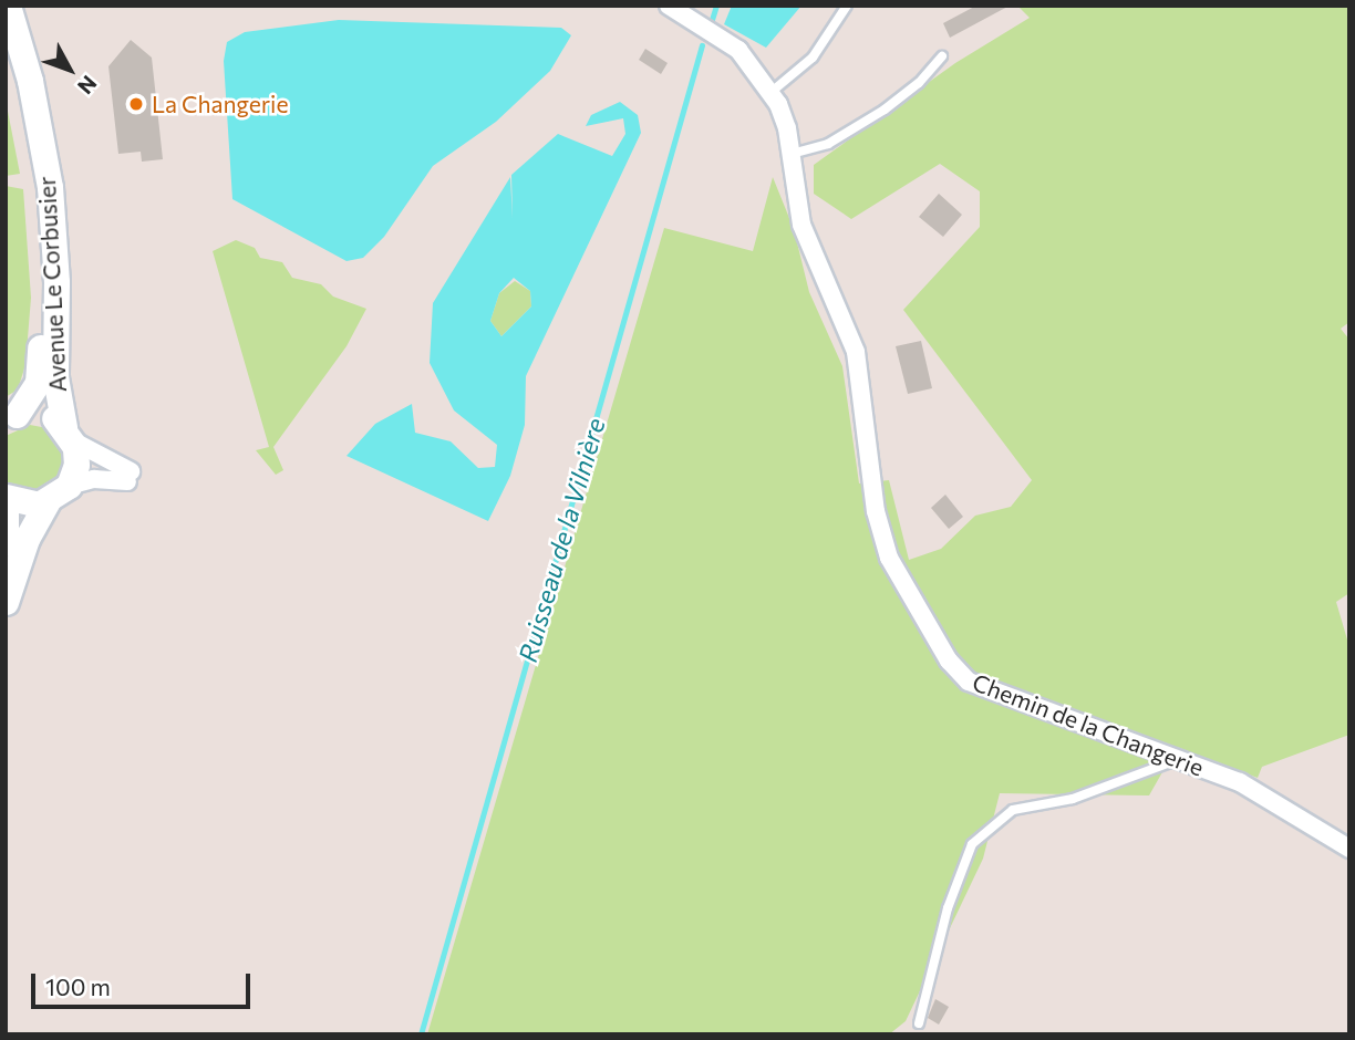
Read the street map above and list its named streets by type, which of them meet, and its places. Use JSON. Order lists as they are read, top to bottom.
{
  "streets": {
    "street": ["Avenue Le Corbusier", "Chemin de la Changerie"]
  },
  "water": ["Ruisseau de la Vilnière"],
  "places": ["La Changerie"],
  "scale_bar": "100 m",
  "north": "bottom right"
}
